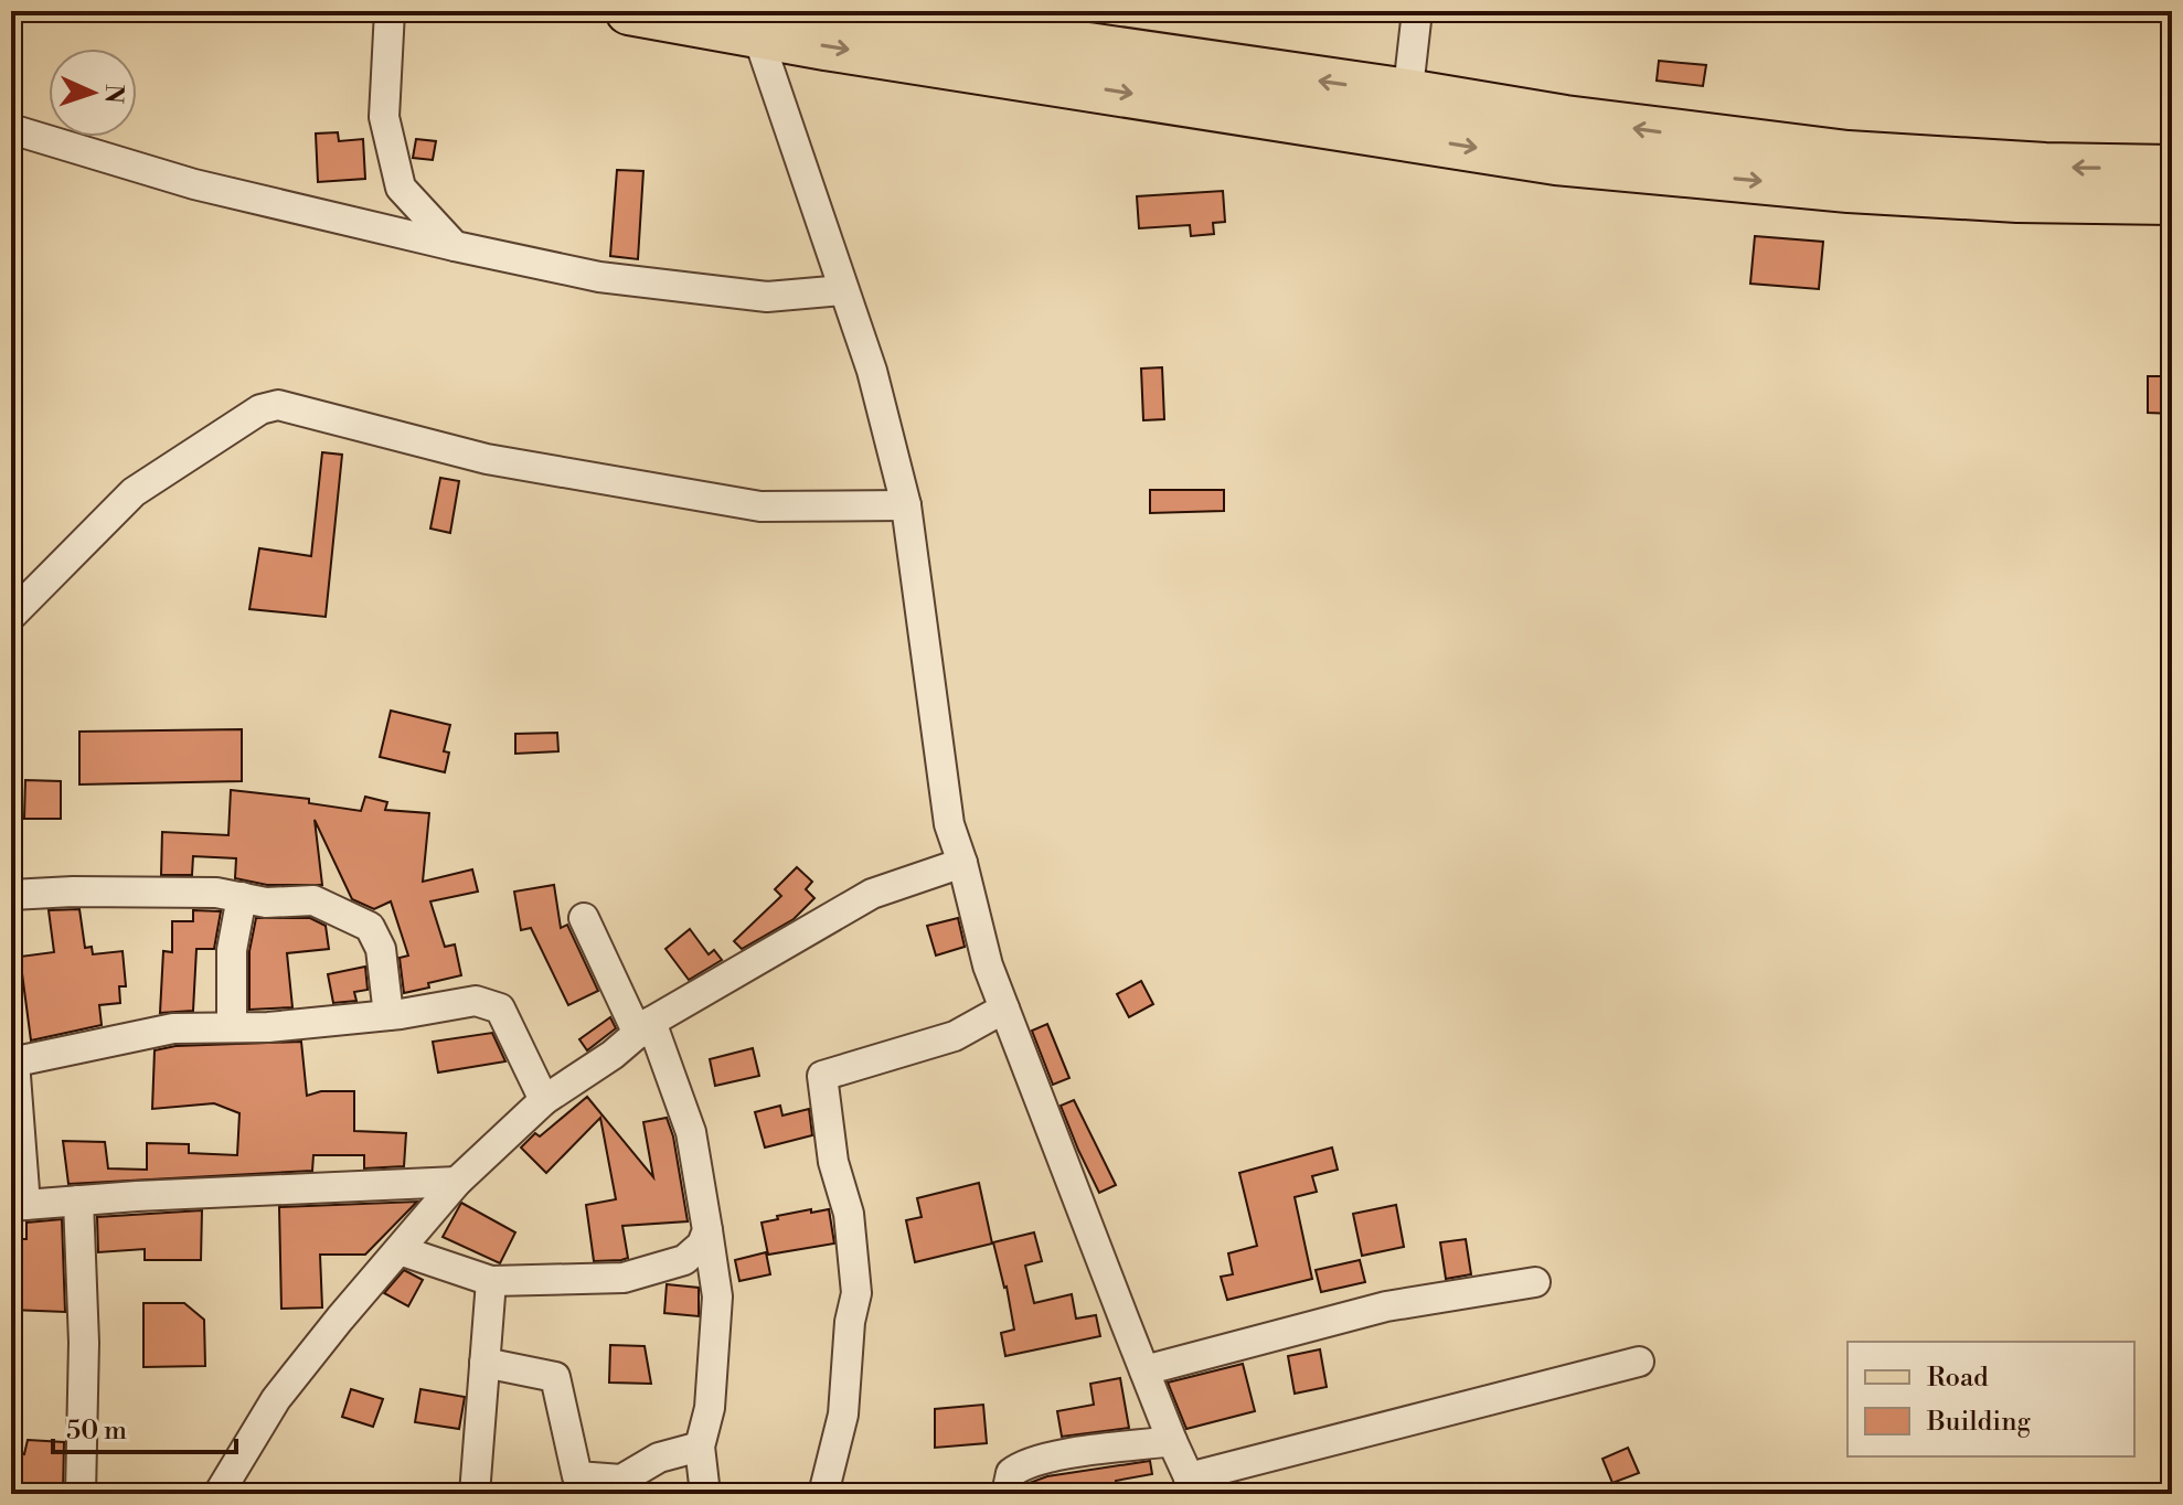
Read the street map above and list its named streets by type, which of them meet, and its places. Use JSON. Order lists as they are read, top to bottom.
{
  "legend": ["Road", "Building"],
  "scale_bar": "50 m",
  "north": "right"
}
